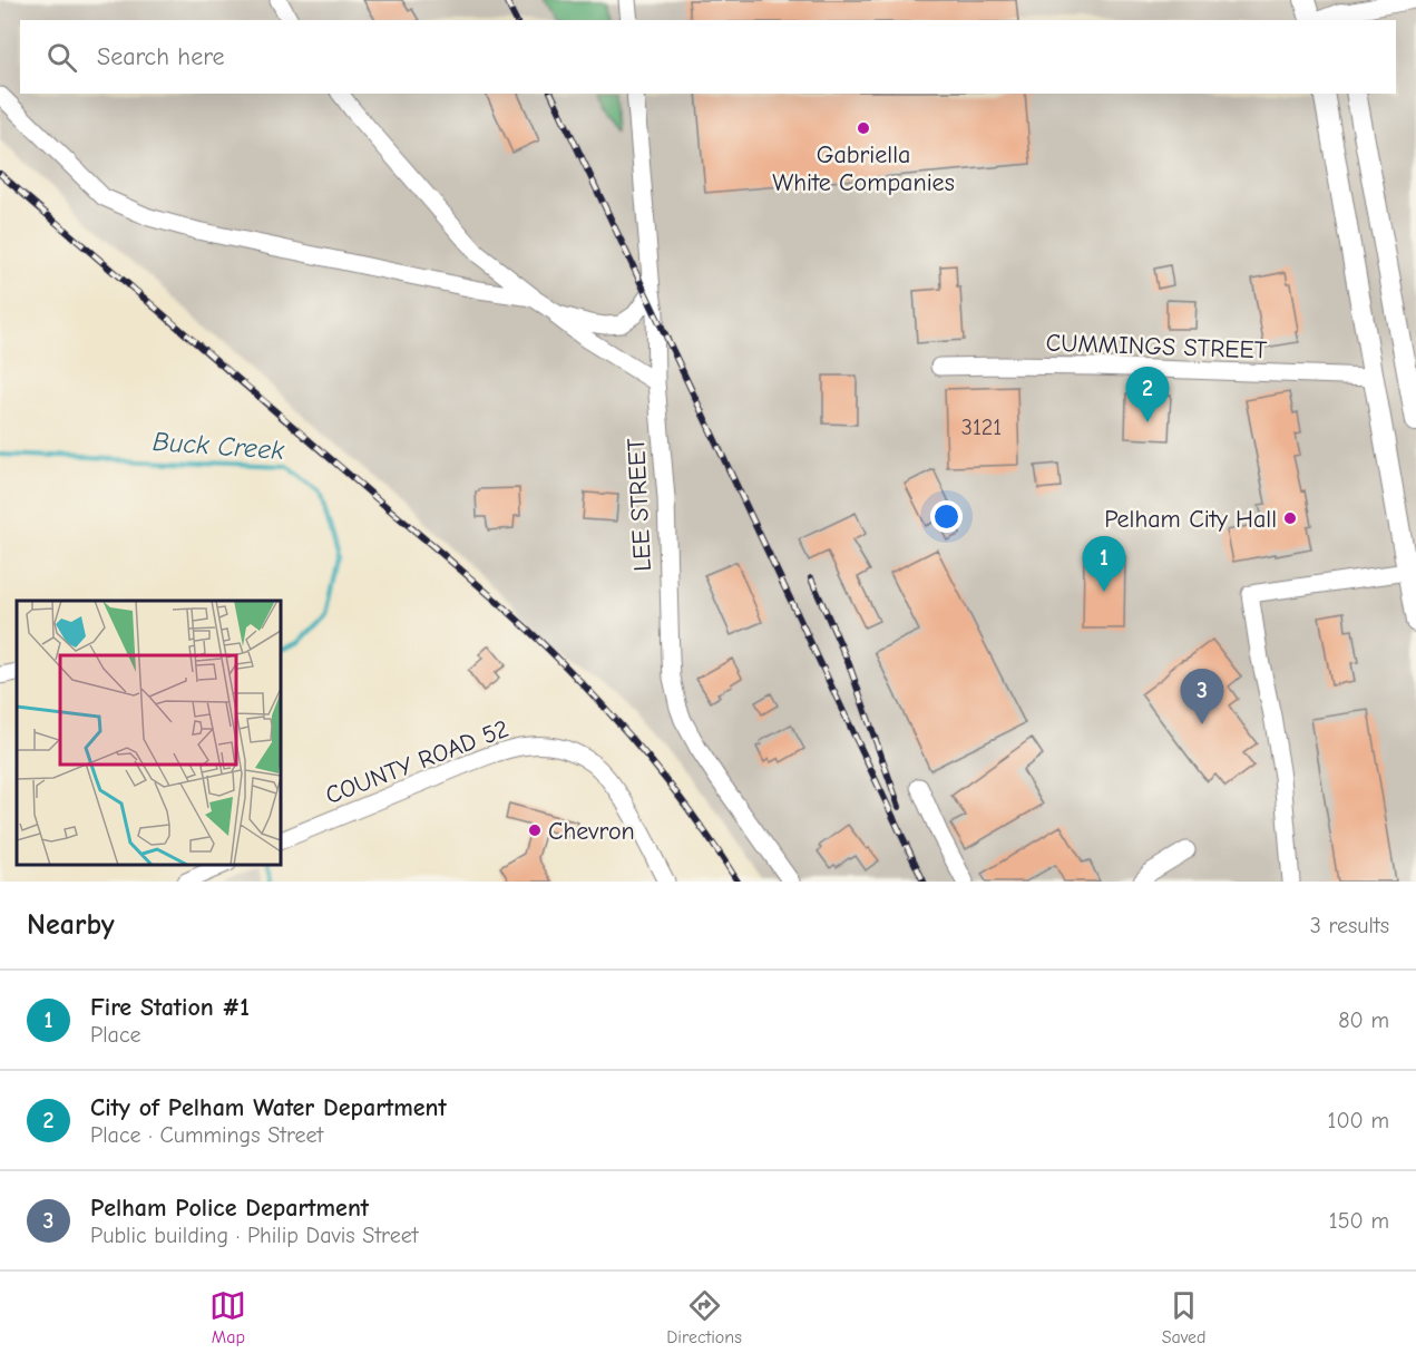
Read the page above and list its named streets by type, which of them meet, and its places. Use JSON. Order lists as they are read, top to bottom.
{
  "streets": {
    "street": ["CUMMINGS STREET", "LEE STREET", "COUNTY ROAD 52"]
  },
  "water": ["Buck Creek"],
  "places": ["Gabriella White Companies", "Pelham City Hall", "Chevron"],
  "house_numbers": ["3121"],
  "page": {
    "search": "Search here",
    "pins": ["2", "1", "3"],
    "heading": ["Nearby", "3 results"],
    "list": [
      {
        "mark": "1",
        "name": "Fire Station #1",
        "note": "Place",
        "value": "80 m"
      },
      {
        "mark": "2",
        "name": "City of Pelham Water Department",
        "note": "Place · Cummings Street",
        "value": "100 m"
      },
      {
        "mark": "3",
        "name": "Pelham Police Department",
        "note": "Public building · Philip Davis Street",
        "value": "150 m"
      }
    ],
    "nav": ["Map", "Directions", "Saved"]
  }
}
